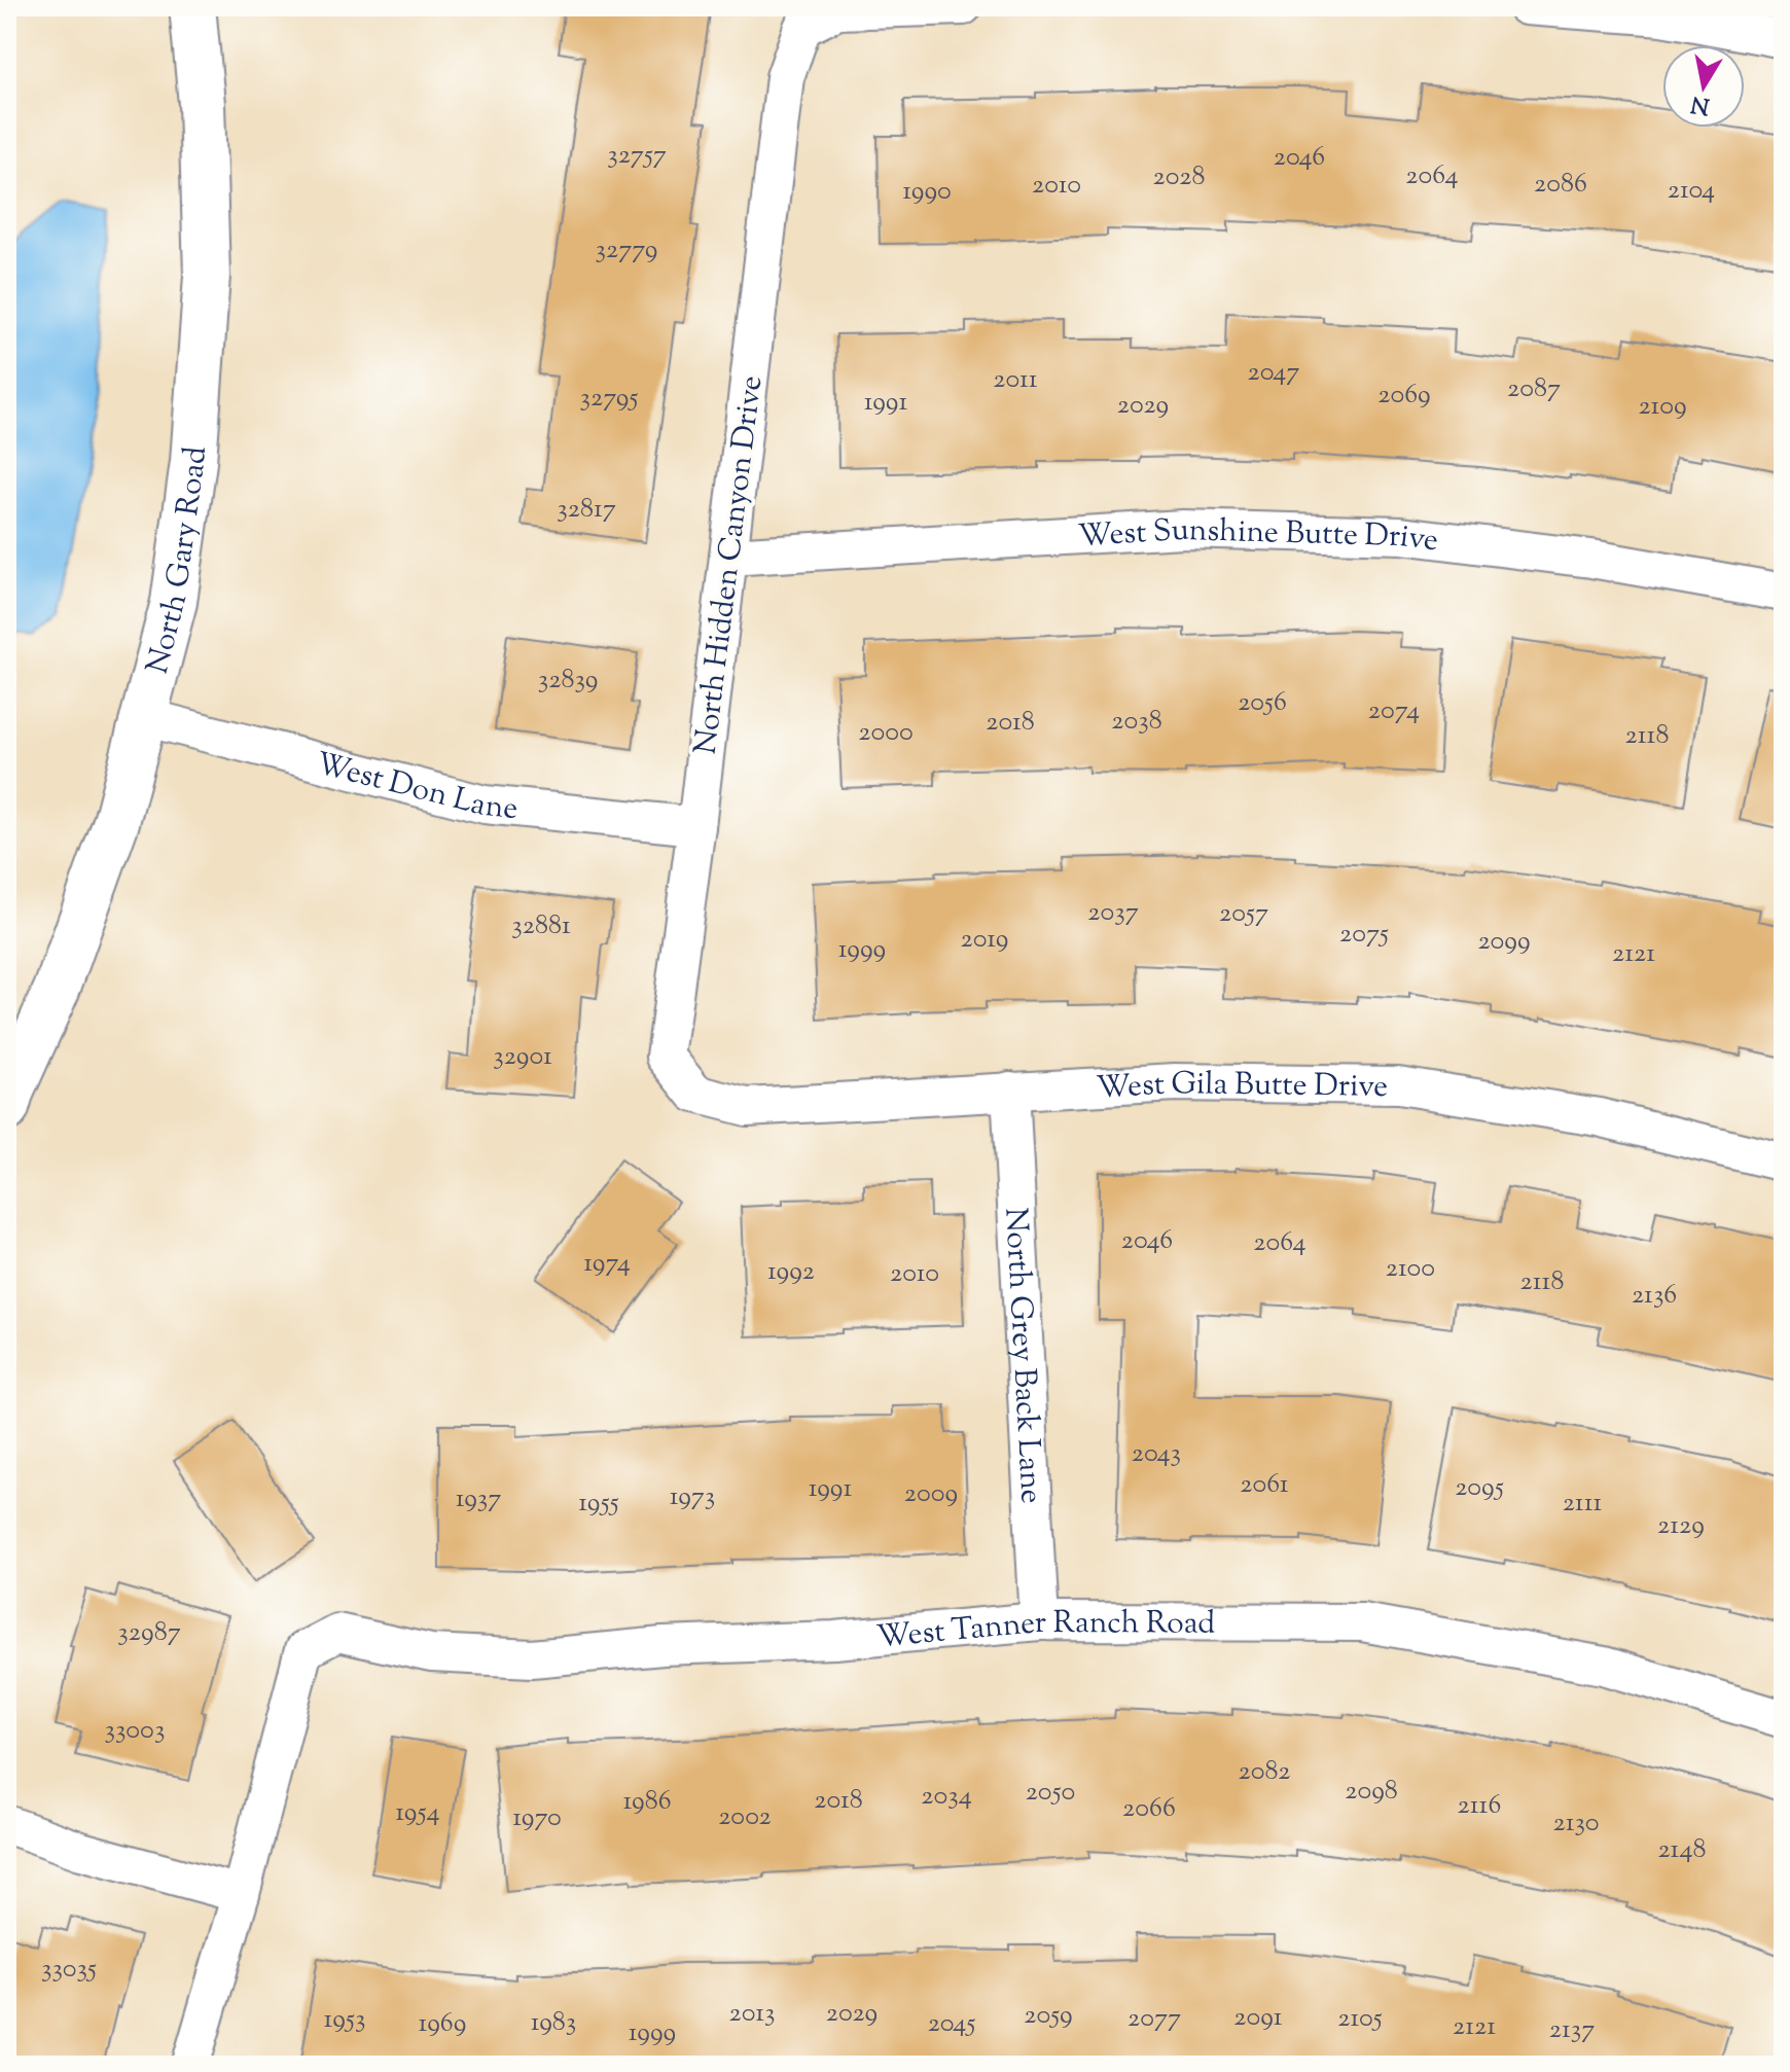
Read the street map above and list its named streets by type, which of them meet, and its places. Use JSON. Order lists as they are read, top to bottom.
{
  "streets": {
    "street": [
      "West Sunshine Butte Drive",
      "North Gary Road",
      "North Hidden Canyon Drive",
      "West Don Lane",
      "West Gila Butte Drive",
      "North Grey Back Lane",
      "West Tanner Ranch Road"
    ]
  },
  "crossings": [
    ["West Sunshine Butte Drive", "North Hidden Canyon Drive"],
    ["North Gary Road", "West Don Lane"],
    ["North Hidden Canyon Drive", "West Don Lane"],
    ["North Hidden Canyon Drive", "West Gila Butte Drive"],
    ["West Gila Butte Drive", "North Grey Back Lane"],
    ["North Grey Back Lane", "West Tanner Ranch Road"]
  ],
  "house_numbers": [
    "32757",
    "2046",
    "2064",
    "2028",
    "2086",
    "2010",
    "2104",
    "1990",
    "32779",
    "2047",
    "2011",
    "2087",
    "2069",
    "32795",
    "1991",
    "2029",
    "2109",
    "32817",
    "32839",
    "2056",
    "2074",
    "2038",
    "2018",
    "2000",
    "2118",
    "2037",
    "2057",
    "32881",
    "2075",
    "2019",
    "2099",
    "1999",
    "2121",
    "32901",
    "2046",
    "2064",
    "1974",
    "2100",
    "1992",
    "2010",
    "2118",
    "2136",
    "2043",
    "2061",
    "2095",
    "1991",
    "2009",
    "1973",
    "1937",
    "1955",
    "2111",
    "2129",
    "32987",
    "33003",
    "2082",
    "2098",
    "2050",
    "2034",
    "2018",
    "1986",
    "2116",
    "2066",
    "1954",
    "2002",
    "1970",
    "2130",
    "2148",
    "33035",
    "2013",
    "2029",
    "2059",
    "2091",
    "2077",
    "2105",
    "1953",
    "1983",
    "1969",
    "2045",
    "2121",
    "2137",
    "1999"
  ],
  "north": "bottom"
}
